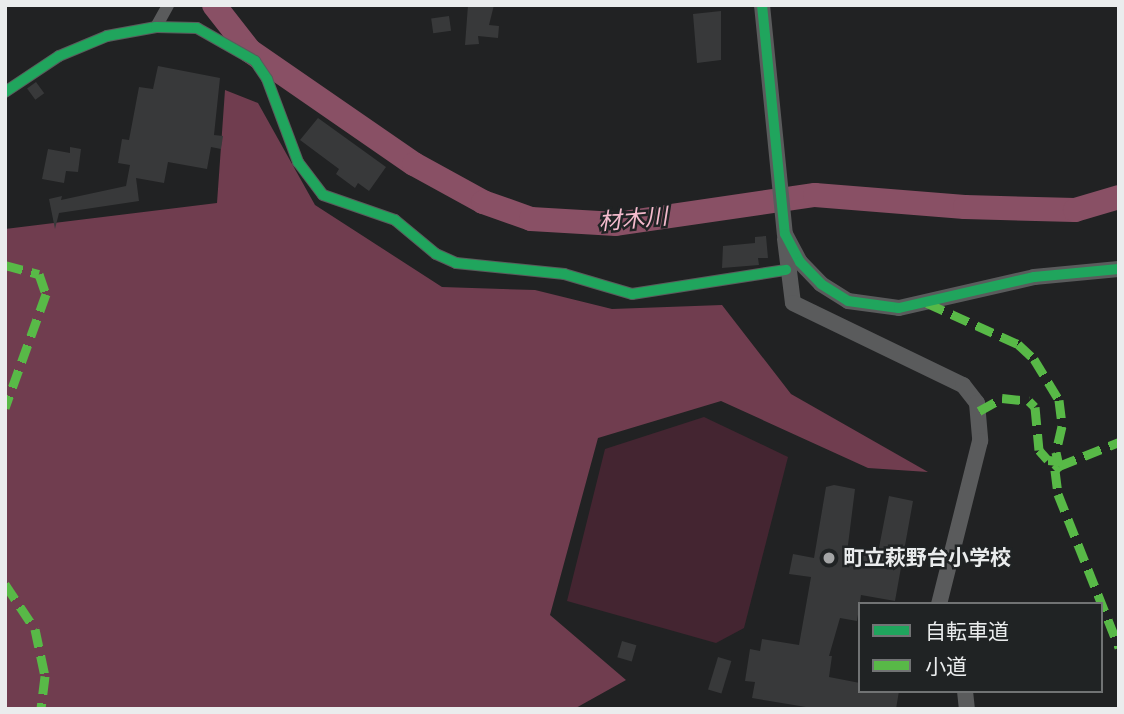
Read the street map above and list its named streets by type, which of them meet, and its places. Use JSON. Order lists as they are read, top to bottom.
{
  "water": ["材木川"],
  "places": ["町立萩野台小学校"],
  "legend": ["自転車道", "小道"]
}
